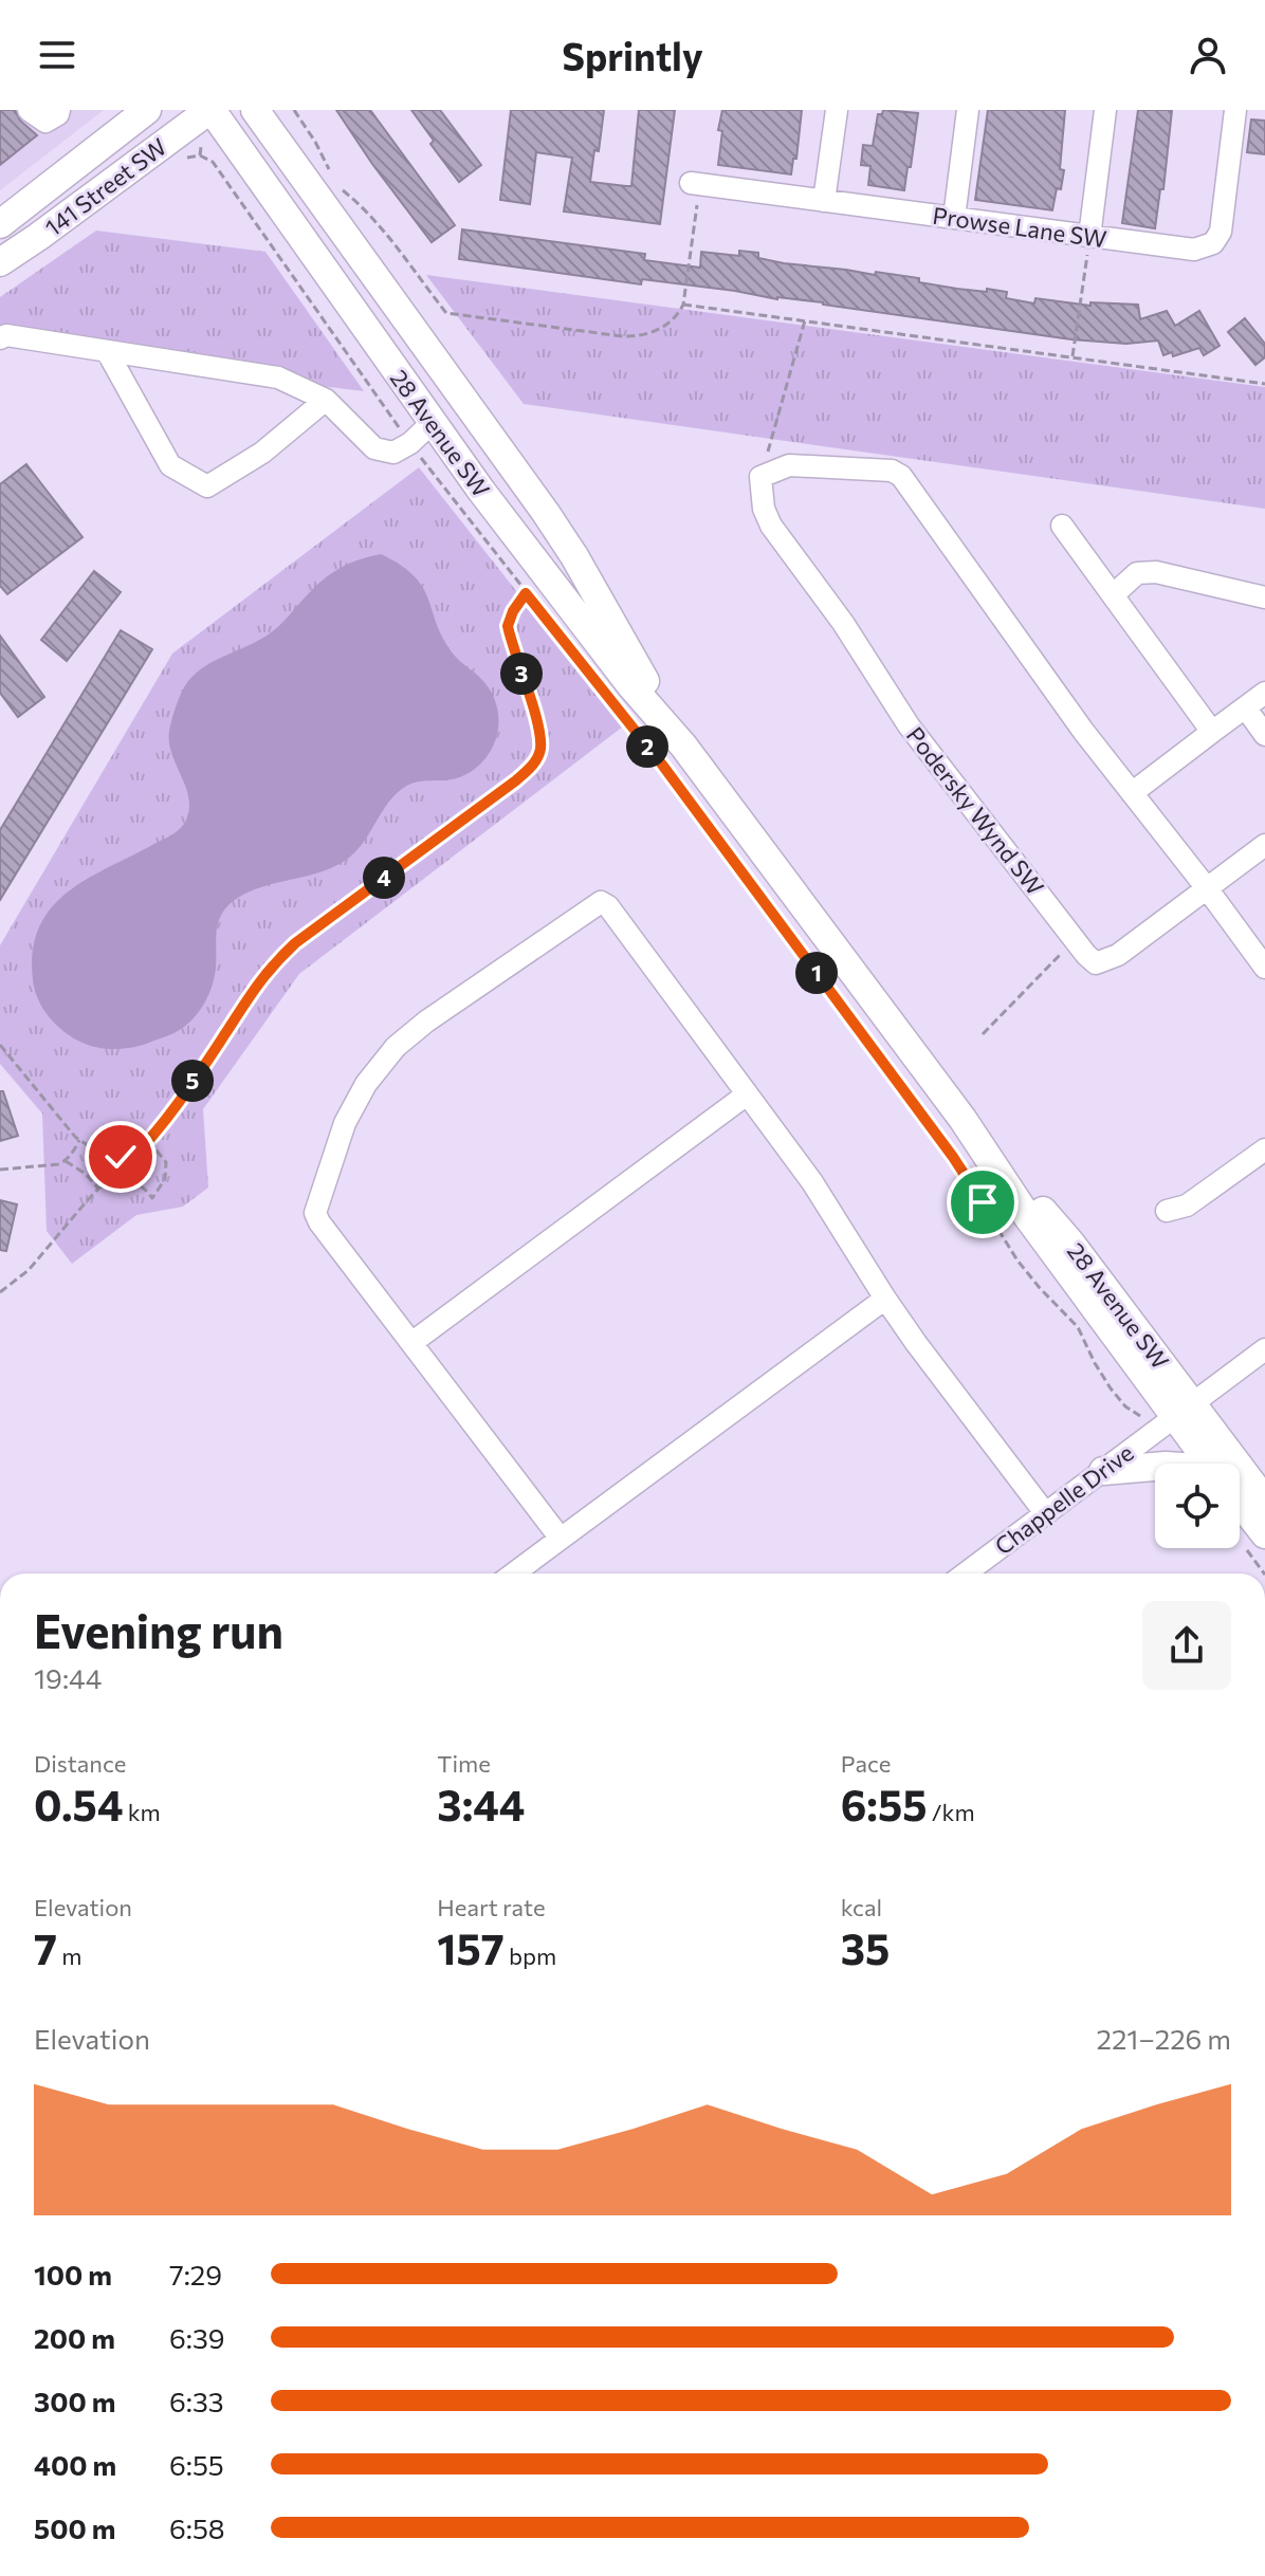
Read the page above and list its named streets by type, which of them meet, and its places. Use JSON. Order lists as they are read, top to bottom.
{
  "streets": {
    "main road": ["141 Street SW", "28 Avenue SW"],
    "street": ["Prowse Lane SW", "Podersky Wynd SW", "Chappelle Drive"]
  },
  "crossings": [
    ["141 Street SW", "28 Avenue SW"],
    ["28 Avenue SW", "Chappelle Drive"]
  ],
  "page": {
    "header": "Sprintly",
    "pins": [
      "3",
      "2",
      "4",
      "1",
      "5"
    ],
    "heading": ["Evening run", "19:44"],
    "stats": [
      ["Distance", "0.54 km"],
      ["Time", "3:44"],
      ["Pace", "6:55 /km"],
      ["Elevation", "7 m"],
      ["Heart rate", "157 bpm"],
      ["kcal", "35"]
    ],
    "chart": ["Elevation", "221–226 m"],
    "list": [
      {
        "name": "100 m",
        "note": "7:29"
      },
      {
        "name": "200 m",
        "note": "6:39"
      },
      {
        "name": "300 m",
        "note": "6:33"
      },
      {
        "name": "400 m",
        "note": "6:55"
      },
      {
        "name": "500 m",
        "note": "6:58"
      }
    ]
  }
}
